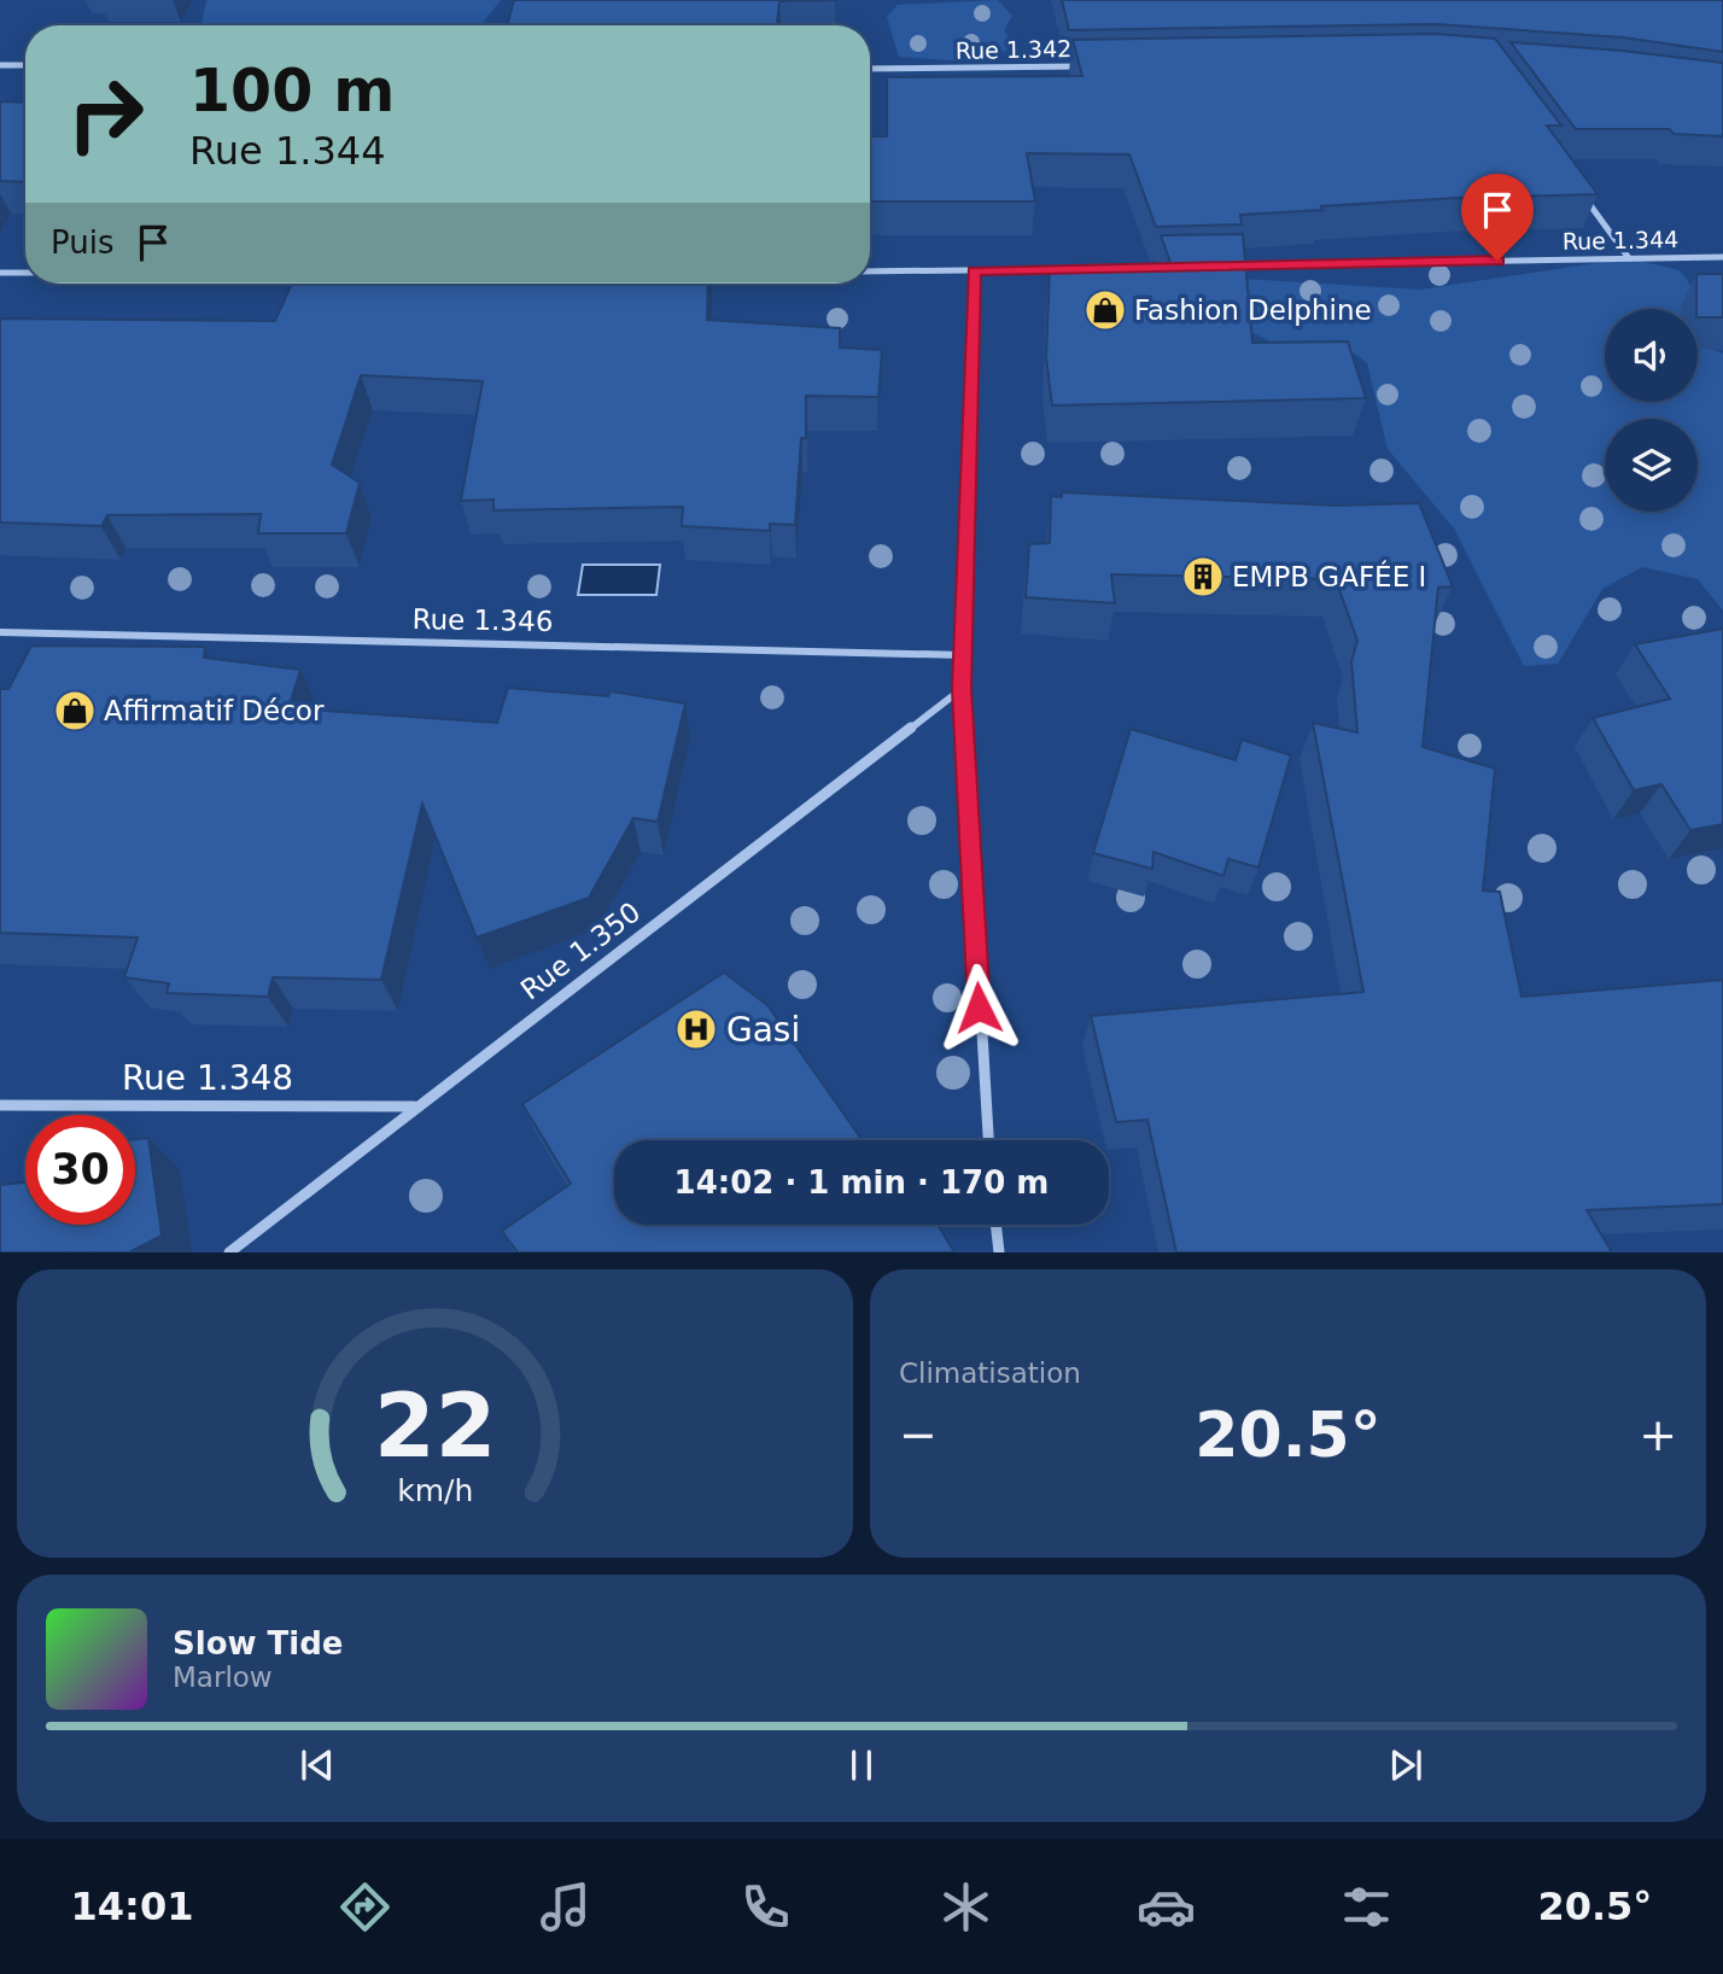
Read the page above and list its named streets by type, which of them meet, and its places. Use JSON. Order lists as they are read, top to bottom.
{
  "streets": {
    "street": [
      "Rue 1.342",
      "Rue 1.344",
      "Rue 1.346",
      "Rue 1.350",
      "Rue 1.348"
    ]
  },
  "crossings": [
    ["Rue 1.350", "Rue 1.348"]
  ],
  "places": {
    "shop": ["Fashion Delphine", "Affirmatif Décor"],
    "building": ["EMPB GAFÉE I"],
    "hospital": ["Gasi"]
  },
  "page": {
    "turn": ["100 m", "Rue 1.344"],
    "then": "Puis",
    "limit": "30",
    "trip": "14:02 · 1 min · 170 m",
    "tile": "Climatisation",
    "heat": ["−", "20.5°", "+"],
    "song": ["Slow Tide", "Marlow"],
    "tabs": ["14:01", "20.5°"],
    "gauge": ["22", "km/h"]
  }
}
